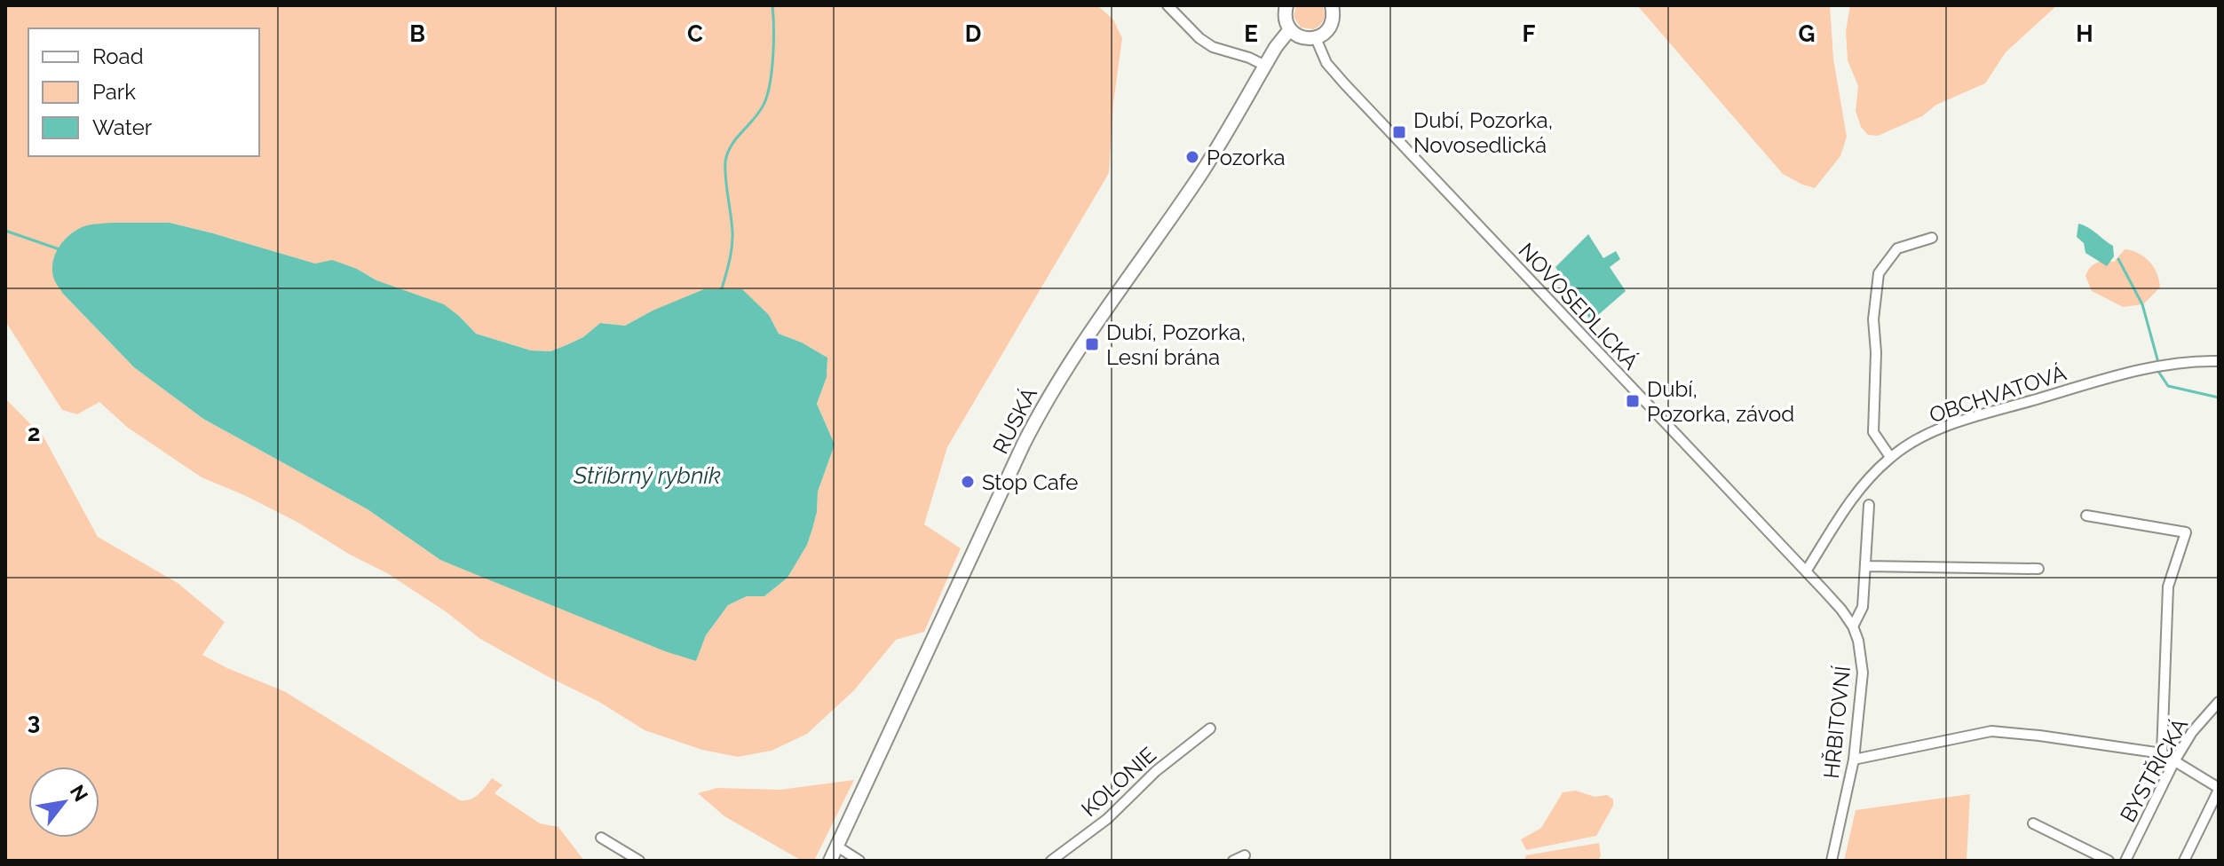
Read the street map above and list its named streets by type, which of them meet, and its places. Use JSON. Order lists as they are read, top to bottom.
{
  "streets": {
    "main road": ["RUSKÁ"],
    "street": [
      "NOVOSEDLICKÁ",
      "OBCHVATOVÁ",
      "HŘBITOVNÍ",
      "BYSTŘICKÁ",
      "KOLONIE"
    ]
  },
  "crossings": [
    ["NOVOSEDLICKÁ", "OBCHVATOVÁ"],
    ["NOVOSEDLICKÁ", "HŘBITOVNÍ"]
  ],
  "water": ["Stříbrný rybník"],
  "places": {
    "transit": ["Dubí, Pozorka, Novosedlická", "Dubí, Pozorka, Lesní brána", "Dubí, Pozorka, závod"],
    "other": ["Pozorka", "Stop Cafe"]
  },
  "legend": ["Road", "Park", "Water"],
  "north": "top right",
  "grid": {
    "columns": [
      "B",
      "C",
      "D",
      "E",
      "F",
      "G",
      "H"
    ],
    "rows": ["2", "3"]
  }
}
